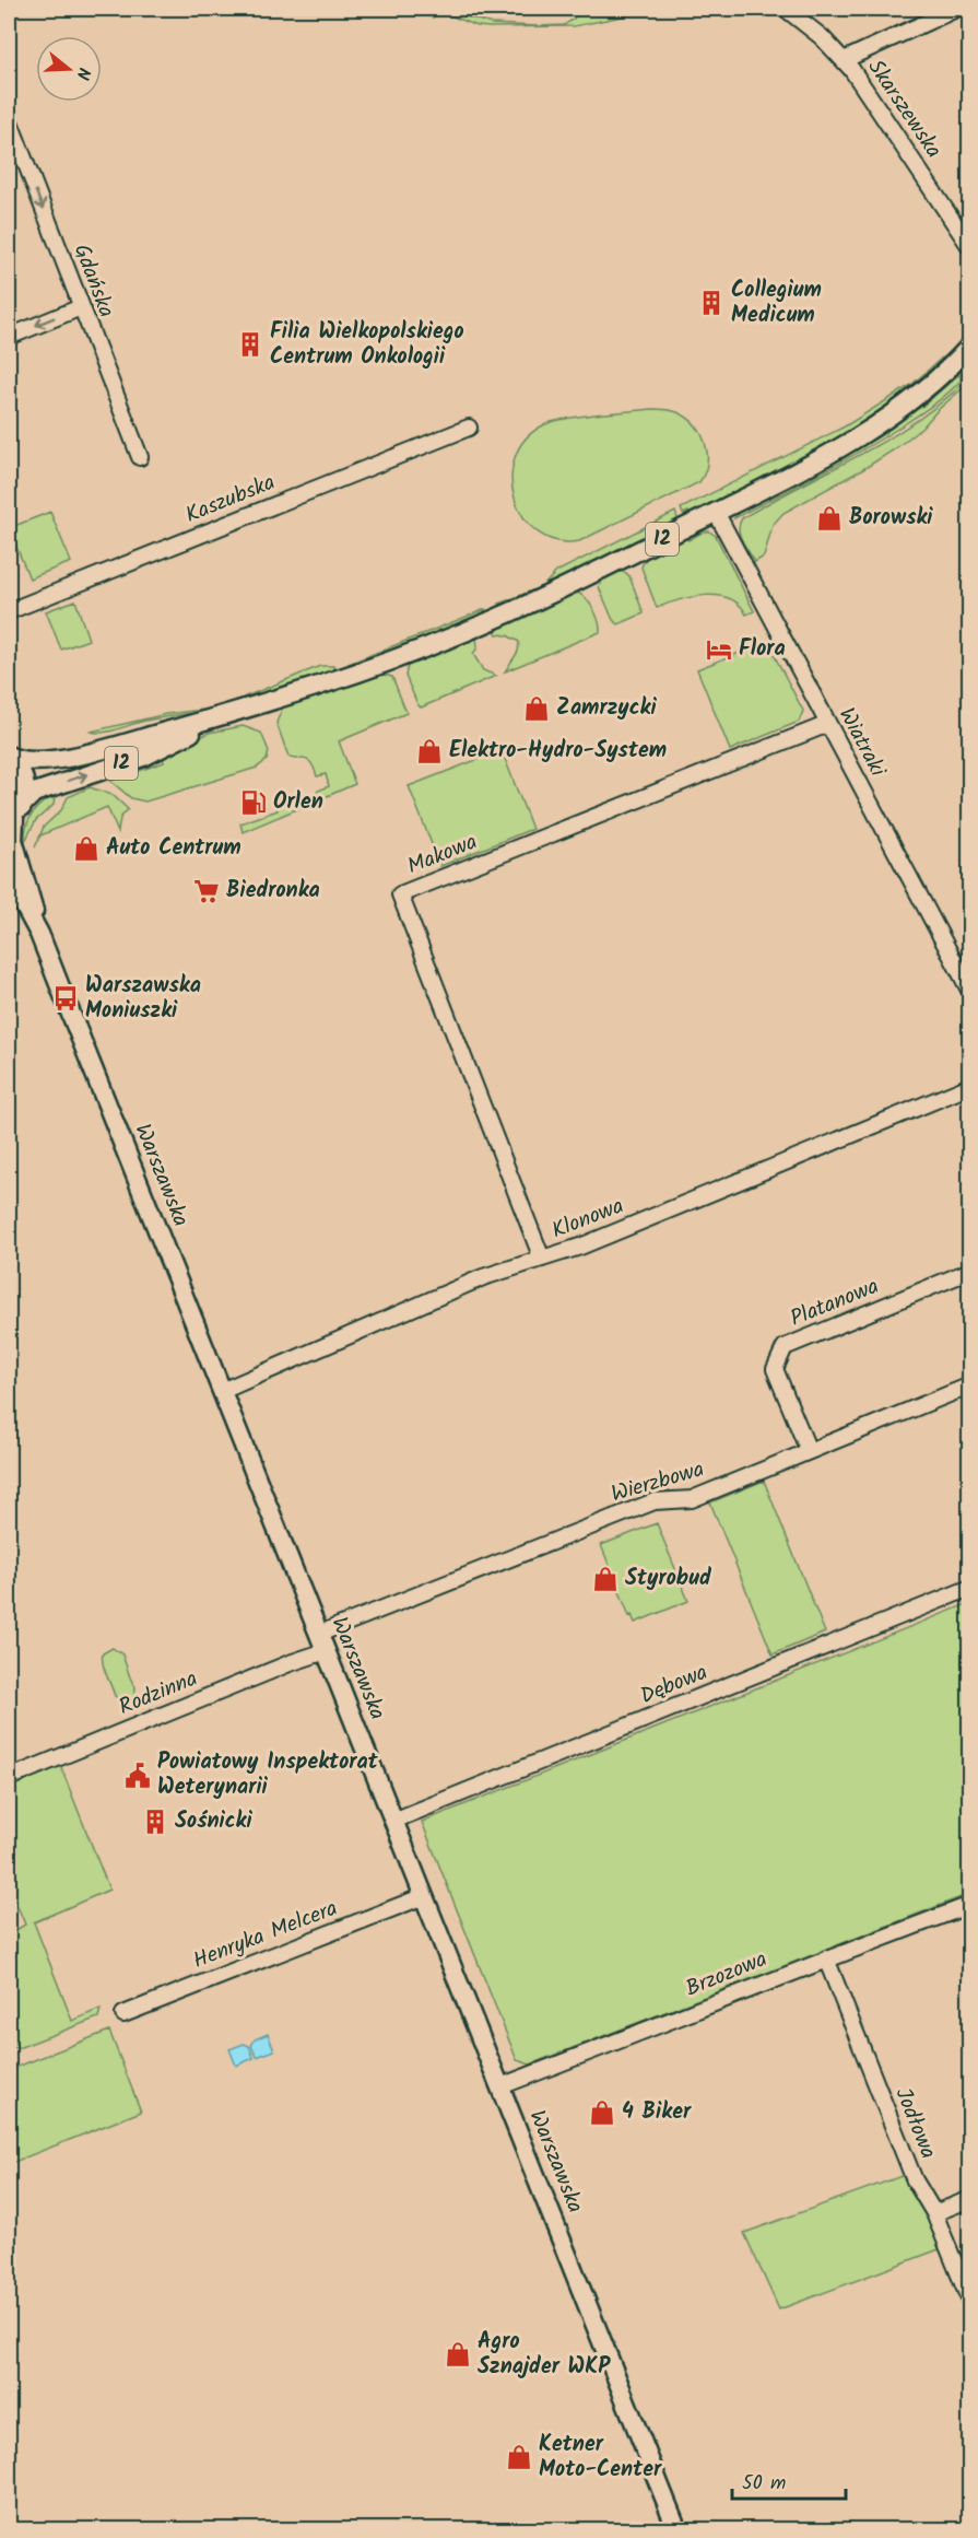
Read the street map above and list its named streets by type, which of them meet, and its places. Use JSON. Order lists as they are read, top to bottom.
{
  "streets": {
    "main road": ["12", "Warszawska"],
    "street": [
      "Skarszewska",
      "Gdańska",
      "Kaszubska",
      "Wiatraki",
      "Makowa",
      "Klonowa",
      "Platanowa",
      "Wierzbowa",
      "Dębowa",
      "Rodzinna",
      "Henryka Melcera",
      "Brzozowa",
      "Jodłowa"
    ]
  },
  "crossings": [
    ["12", "Wiatraki"],
    ["12", "Warszawska"],
    ["Wiatraki", "Makowa"],
    ["Makowa", "Klonowa"],
    ["Warszawska", "Klonowa"],
    ["Warszawska", "Wierzbowa"],
    ["Warszawska", "Dębowa"],
    ["Warszawska", "Rodzinna"],
    ["Warszawska", "Henryka Melcera"],
    ["Warszawska", "Brzozowa"],
    ["Platanowa", "Wierzbowa"],
    ["Wierzbowa", "Rodzinna"],
    ["Brzozowa", "Jodłowa"]
  ],
  "one_way": ["Gdańska"],
  "places": {
    "building": ["Collegium Medicum", "Filia Wielkopolskiego Centrum Onkologii", "Sośnicki"],
    "shop": [
      "Borowski",
      "Zamrzycki",
      "Elektro-Hydro-System",
      "Auto Centrum",
      "Styrobud",
      "4 Biker",
      "Agro Sznajder WKP",
      "Ketner Moto-Center"
    ],
    "hotel": ["Flora"],
    "fuel station": ["Orlen"],
    "supermarket": ["Biedronka"],
    "bus stop": ["Warszawska Moniuszki"],
    "public building": ["Powiatowy Inspektorat Weterynarii"]
  },
  "scale_bar": "50 m",
  "north": "right"
}
